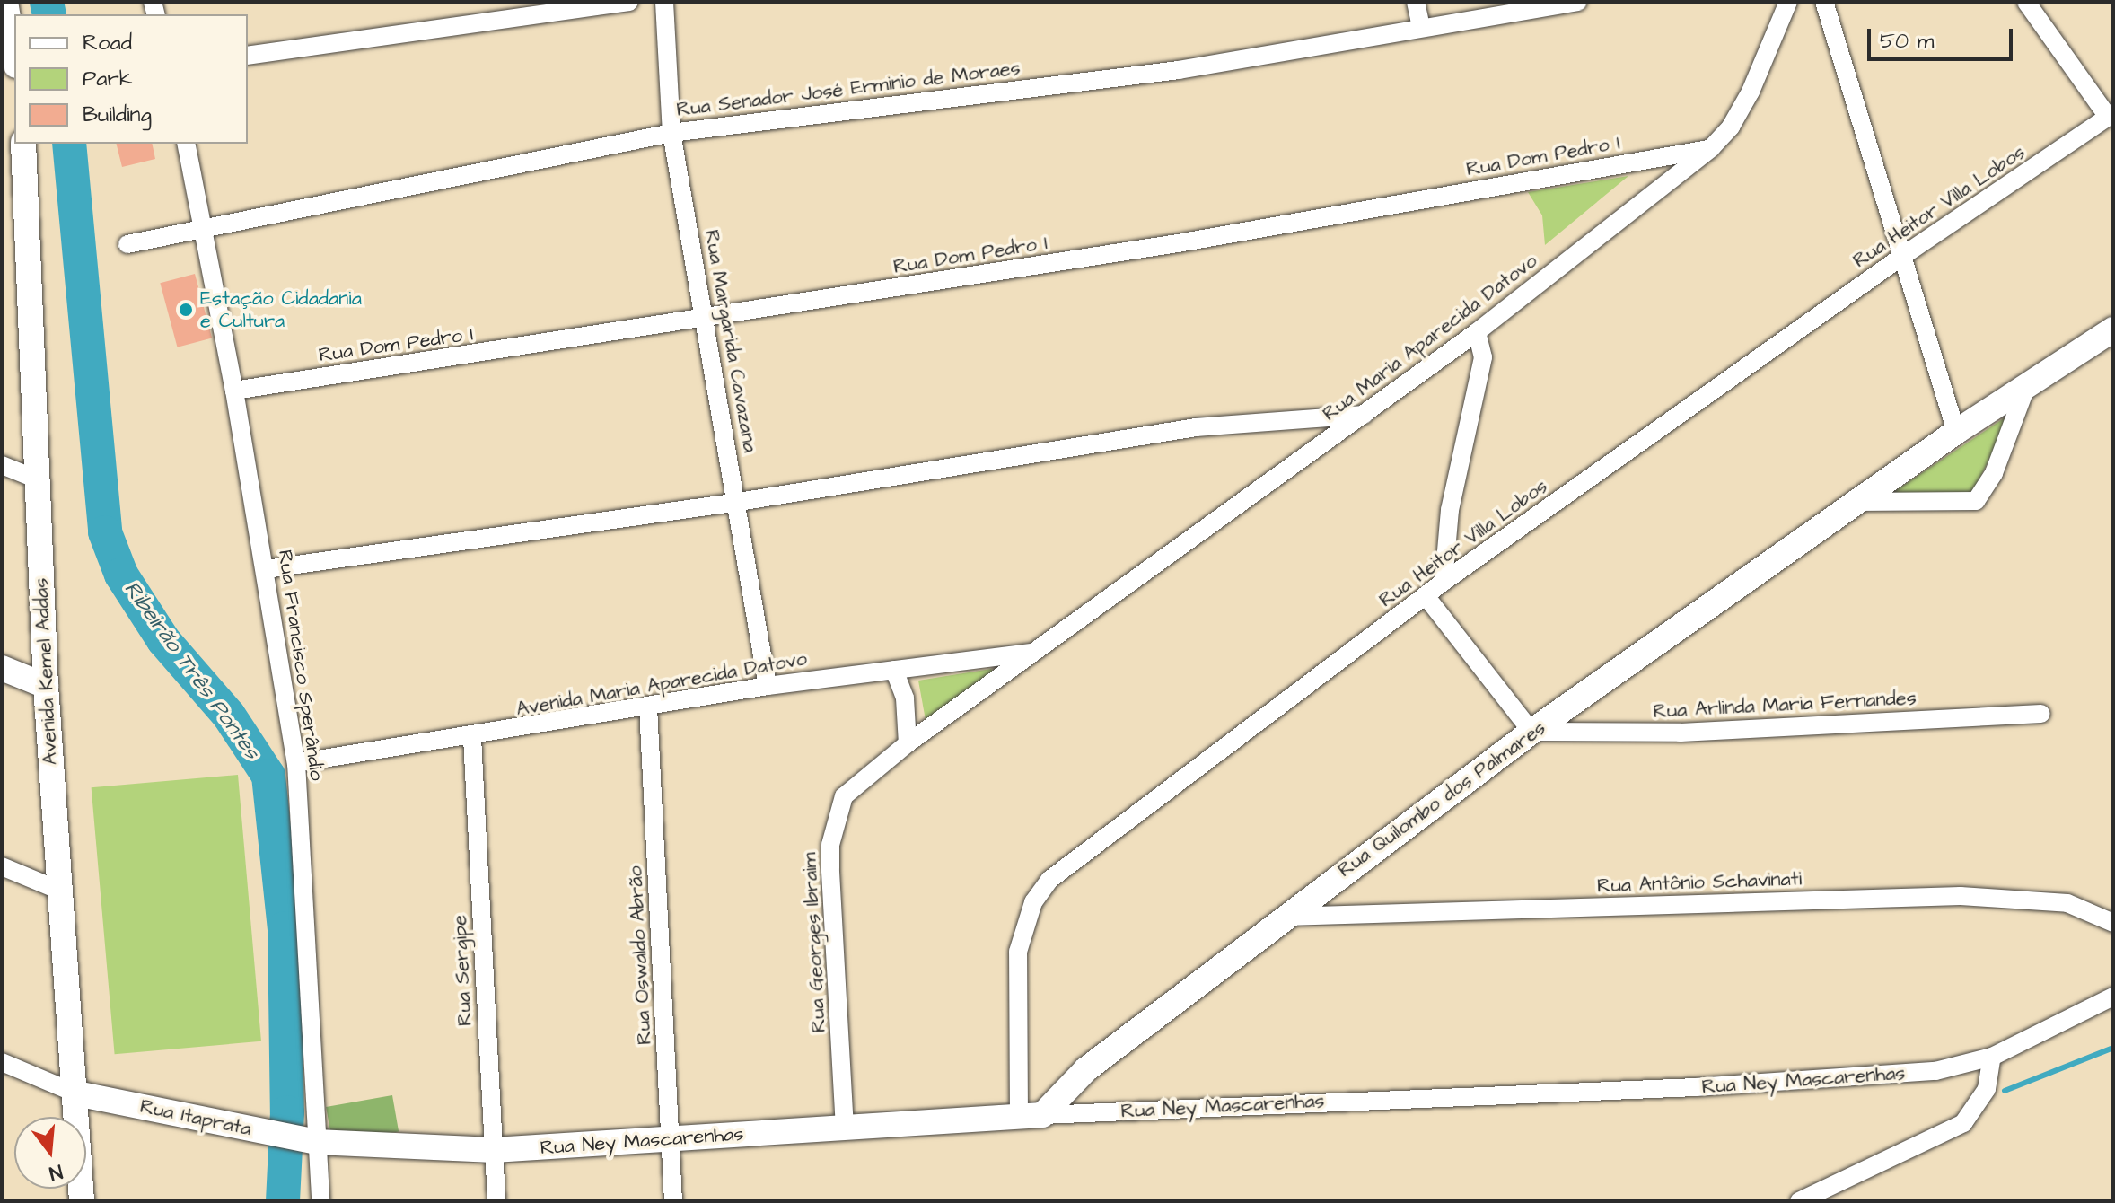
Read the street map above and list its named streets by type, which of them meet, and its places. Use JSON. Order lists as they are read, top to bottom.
{
  "streets": {
    "street": [
      "Rua Senador José Erminio de Moraes",
      "Rua Dom Pedro I",
      "Rua Heitor Villa Lobos",
      "Rua Maria Aparecida Datovo",
      "Rua Margarida Cavazana",
      "Rua Francisco Sperândio",
      "Avenida Kemel Addas",
      "Avenida Maria Aparecida Datovo",
      "Rua Arlinda Maria Fernandes",
      "Rua Quilombo dos Palmares",
      "Rua Antônio Schavinati",
      "Rua Georges Ibraim",
      "Rua Oswaldo Abrão",
      "Rua Sergipe",
      "Rua Ney Mascarenhas",
      "Rua Itaprata"
    ]
  },
  "crossings": [
    ["Rua Senador José Erminio de Moraes", "Rua Margarida Cavazana"],
    ["Rua Senador José Erminio de Moraes", "Rua Francisco Sperândio"],
    ["Rua Dom Pedro I", "Rua Maria Aparecida Datovo"],
    ["Rua Dom Pedro I", "Rua Margarida Cavazana"],
    ["Rua Dom Pedro I", "Rua Francisco Sperândio"],
    ["Rua Heitor Villa Lobos", "Rua Quilombo dos Palmares"],
    ["Rua Heitor Villa Lobos", "Rua Ney Mascarenhas"],
    ["Rua Maria Aparecida Datovo", "Avenida Maria Aparecida Datovo"],
    ["Rua Maria Aparecida Datovo", "Rua Georges Ibraim"],
    ["Rua Margarida Cavazana", "Avenida Maria Aparecida Datovo"],
    ["Rua Francisco Sperândio", "Avenida Maria Aparecida Datovo"],
    ["Rua Francisco Sperândio", "Rua Ney Mascarenhas"],
    ["Rua Francisco Sperândio", "Rua Itaprata"],
    ["Avenida Kemel Addas", "Rua Itaprata"],
    ["Avenida Maria Aparecida Datovo", "Rua Georges Ibraim"],
    ["Avenida Maria Aparecida Datovo", "Rua Oswaldo Abrão"],
    ["Avenida Maria Aparecida Datovo", "Rua Sergipe"],
    ["Rua Arlinda Maria Fernandes", "Rua Quilombo dos Palmares"],
    ["Rua Quilombo dos Palmares", "Rua Antônio Schavinati"],
    ["Rua Quilombo dos Palmares", "Rua Ney Mascarenhas"],
    ["Rua Georges Ibraim", "Rua Ney Mascarenhas"],
    ["Rua Oswaldo Abrão", "Rua Ney Mascarenhas"],
    ["Rua Sergipe", "Rua Ney Mascarenhas"],
    ["Rua Ney Mascarenhas", "Rua Itaprata"]
  ],
  "water": ["Ribeirão Três Pontes"],
  "places": ["Estação Cidadania e Cultura"],
  "legend": ["Road", "Park", "Building"],
  "scale_bar": "50 m",
  "north": "bottom"
}
